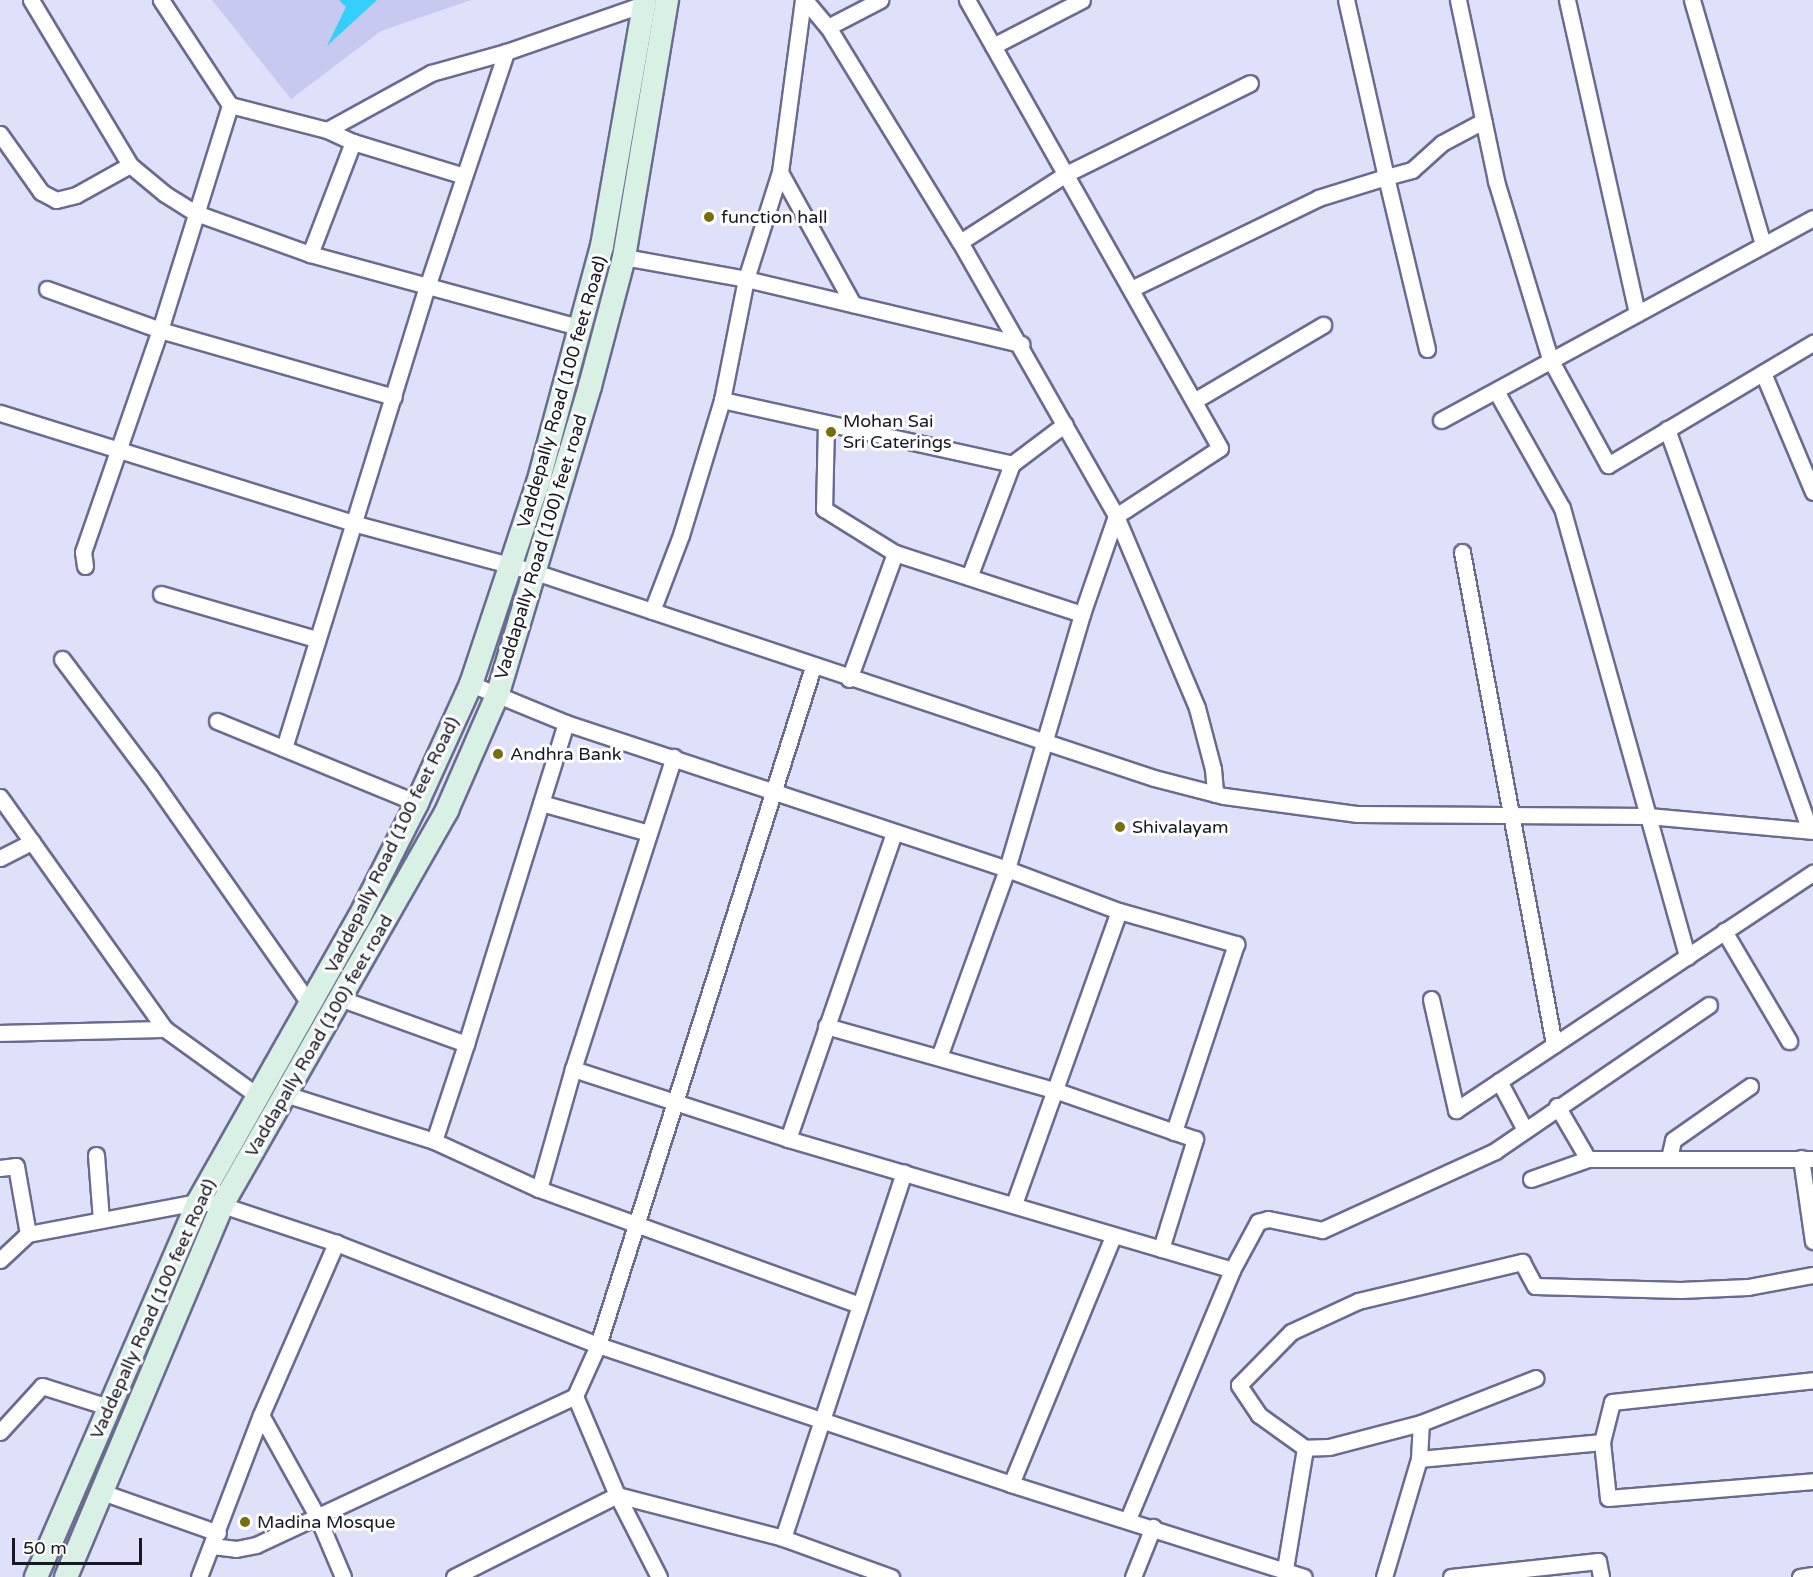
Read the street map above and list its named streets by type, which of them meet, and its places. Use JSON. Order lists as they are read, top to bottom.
{
  "streets": {
    "main road": ["Vaddepally Road (100 feet Road)", "Vaddapally Road (100) feet road"]
  },
  "places": [
    "function hall",
    "Mohan Sai Sri Caterings",
    "Andhra Bank",
    "Shivalayam",
    "Madina Mosque"
  ],
  "scale_bar": "50 m"
}
